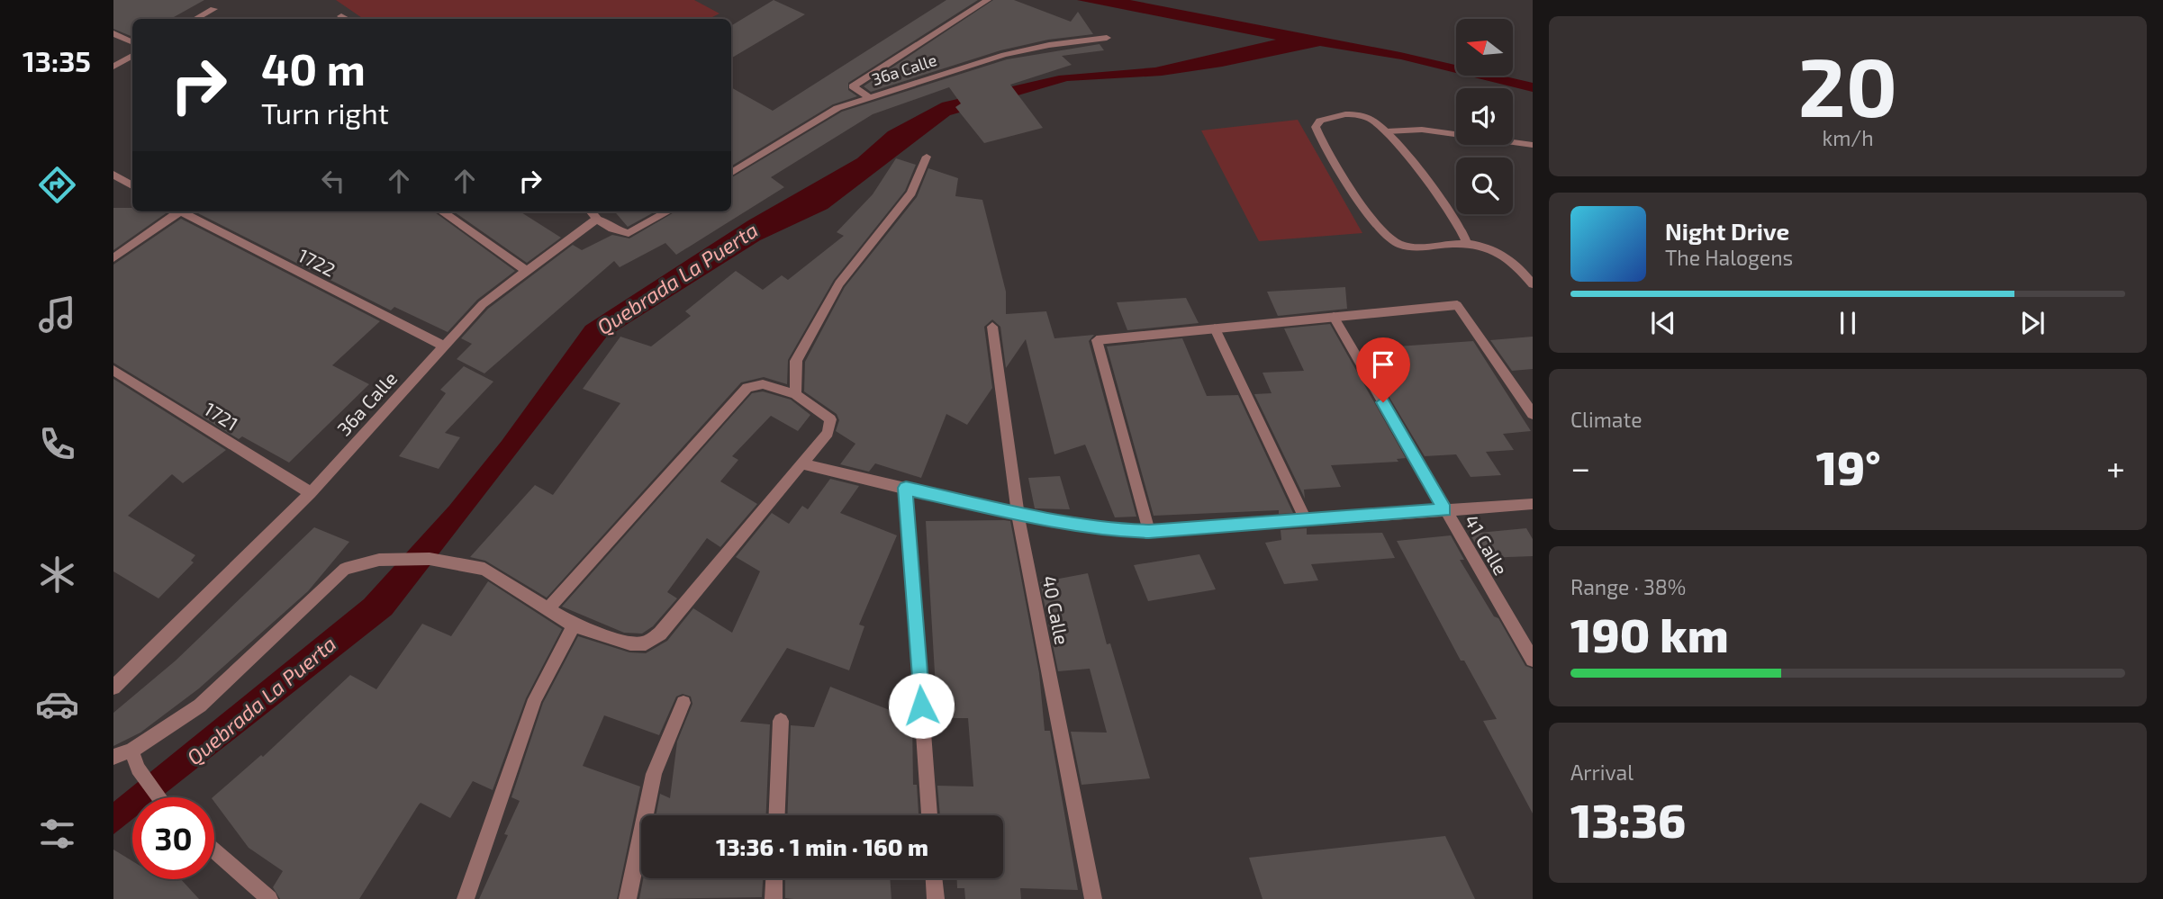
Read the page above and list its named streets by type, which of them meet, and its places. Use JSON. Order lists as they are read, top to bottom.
{
  "streets": {
    "street": [
      "36a Calle",
      "1722",
      "1721",
      "41 Calle",
      "40 Calle"
    ]
  },
  "crossings": [
    ["36a Calle", "1722"],
    ["36a Calle", "1721"]
  ],
  "water": ["Quebrada La Puerta"],
  "north": "left",
  "page": {
    "tabs": "13:35",
    "tile": [
      ["20", "km/h"],
      "Climate",
      ["Range · 38%", "190 km"],
      ["Arrival", "13:36"]
    ],
    "turn": ["40 m", "Turn right"],
    "song": ["Night Drive", "The Halogens"],
    "heat": ["−", "19°", "+"],
    "limit": "30",
    "trip": "13:36 · 1 min · 160 m"
  }
}
